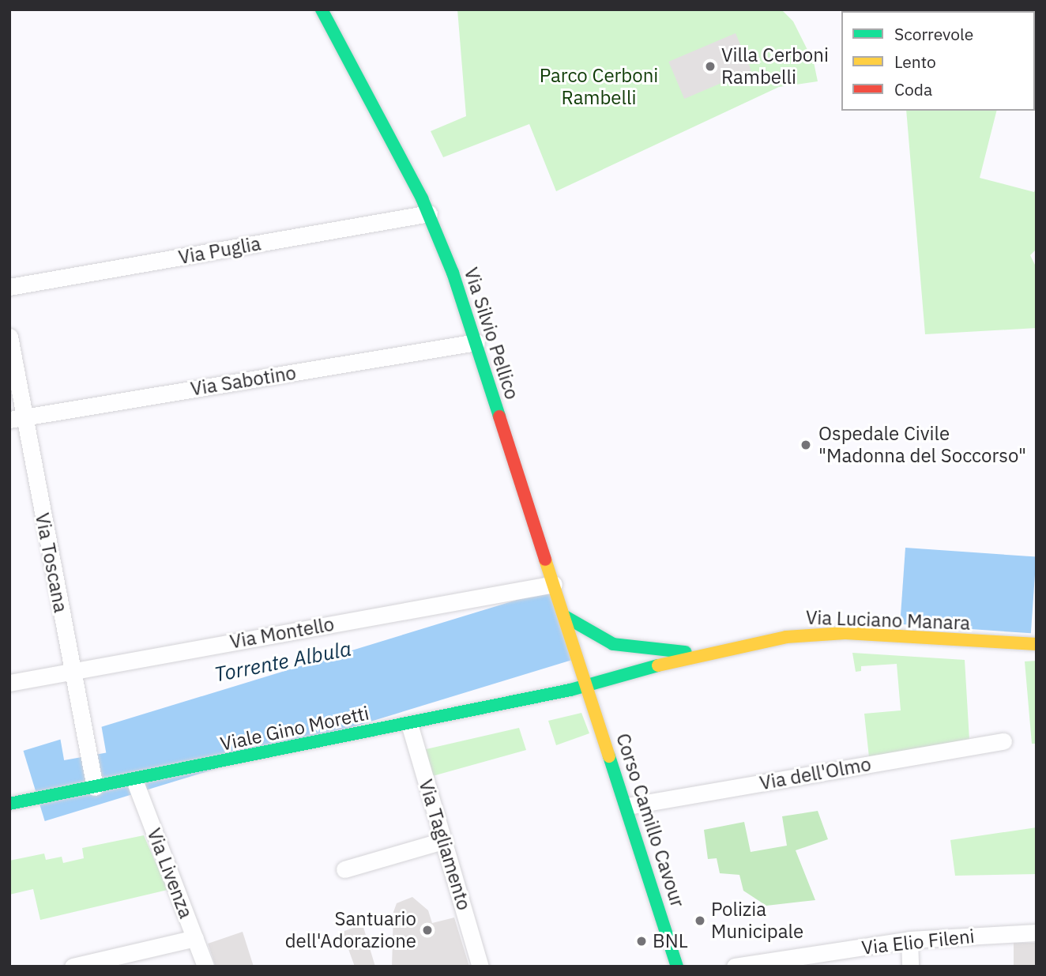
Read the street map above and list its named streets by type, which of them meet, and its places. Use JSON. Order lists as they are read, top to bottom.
{
  "streets": {
    "main road": [
      "Via Silvio Pellico",
      "Via Luciano Manara",
      "Viale Gino Moretti",
      "Corso Camillo Cavour"
    ],
    "street": [
      "Via Puglia",
      "Via Sabotino",
      "Via Toscana",
      "Via Montello",
      "Via dell'Olmo",
      "Via Tagliamento",
      "Via Livenza",
      "Via Elio Fileni"
    ]
  },
  "crossings": [
    ["Via Puglia", "Via Silvio Pellico"],
    ["Via Silvio Pellico", "Via Sabotino"],
    ["Via Silvio Pellico", "Via Luciano Manara"],
    ["Via Silvio Pellico", "Via Montello"],
    ["Via Silvio Pellico", "Viale Gino Moretti"],
    ["Via Silvio Pellico", "Corso Camillo Cavour"],
    ["Via Sabotino", "Via Toscana"],
    ["Via Toscana", "Via Montello"],
    ["Via Toscana", "Viale Gino Moretti"],
    ["Via Luciano Manara", "Viale Gino Moretti"],
    ["Via Luciano Manara", "Corso Camillo Cavour"],
    ["Viale Gino Moretti", "Corso Camillo Cavour"],
    ["Viale Gino Moretti", "Via Tagliamento"],
    ["Viale Gino Moretti", "Via Livenza"],
    ["Via dell'Olmo", "Corso Camillo Cavour"]
  ],
  "water": ["Torrente Albula"],
  "parks": ["Parco Cerboni Rambelli"],
  "places": [
    "Villa Cerboni Rambelli",
    "Ospedale Civile \"Madonna del Soccorso\"",
    "Polizia Municipale",
    "Santuario dell'Adorazione",
    "BNL"
  ],
  "legend": ["Scorrevole", "Lento", "Coda"]
}
